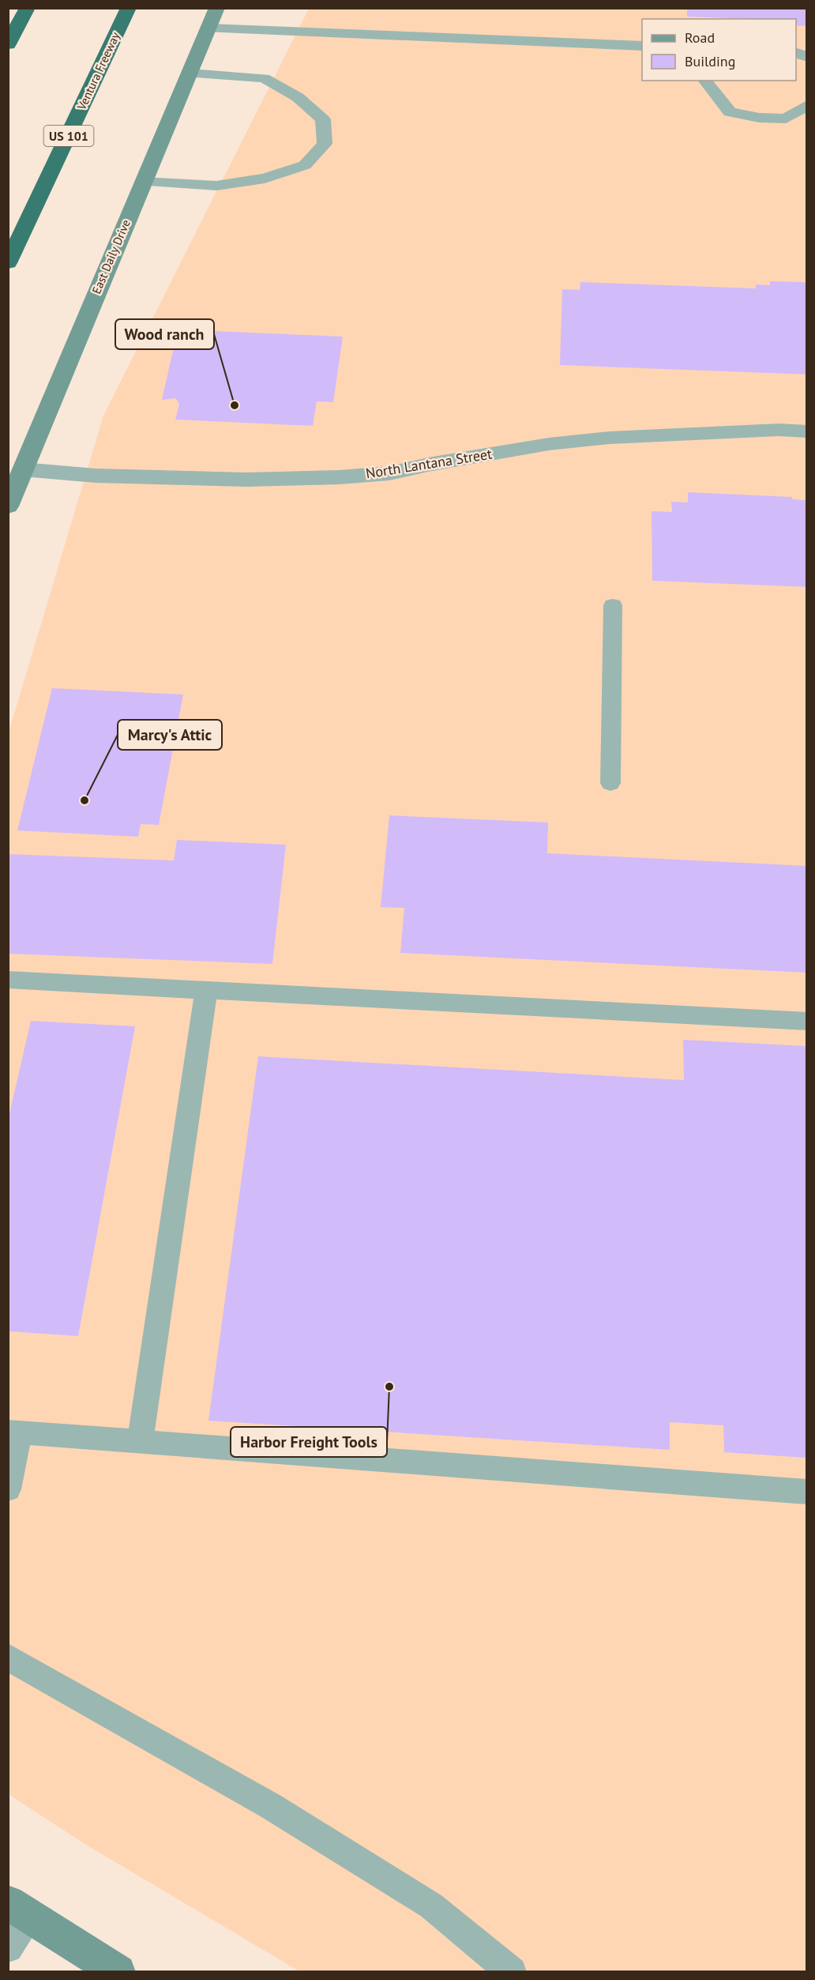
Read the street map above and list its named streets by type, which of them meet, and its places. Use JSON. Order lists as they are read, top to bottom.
{
  "streets": {
    "highway": ["Ventura Freeway", "US 101"],
    "main road": ["East Daily Drive"],
    "street": ["North Lantana Street"]
  },
  "crossings": [
    ["East Daily Drive", "North Lantana Street"]
  ],
  "places": ["Wood ranch", "Marcy's Attic", "Harbor Freight Tools"],
  "legend": ["Road", "Building"]
}
